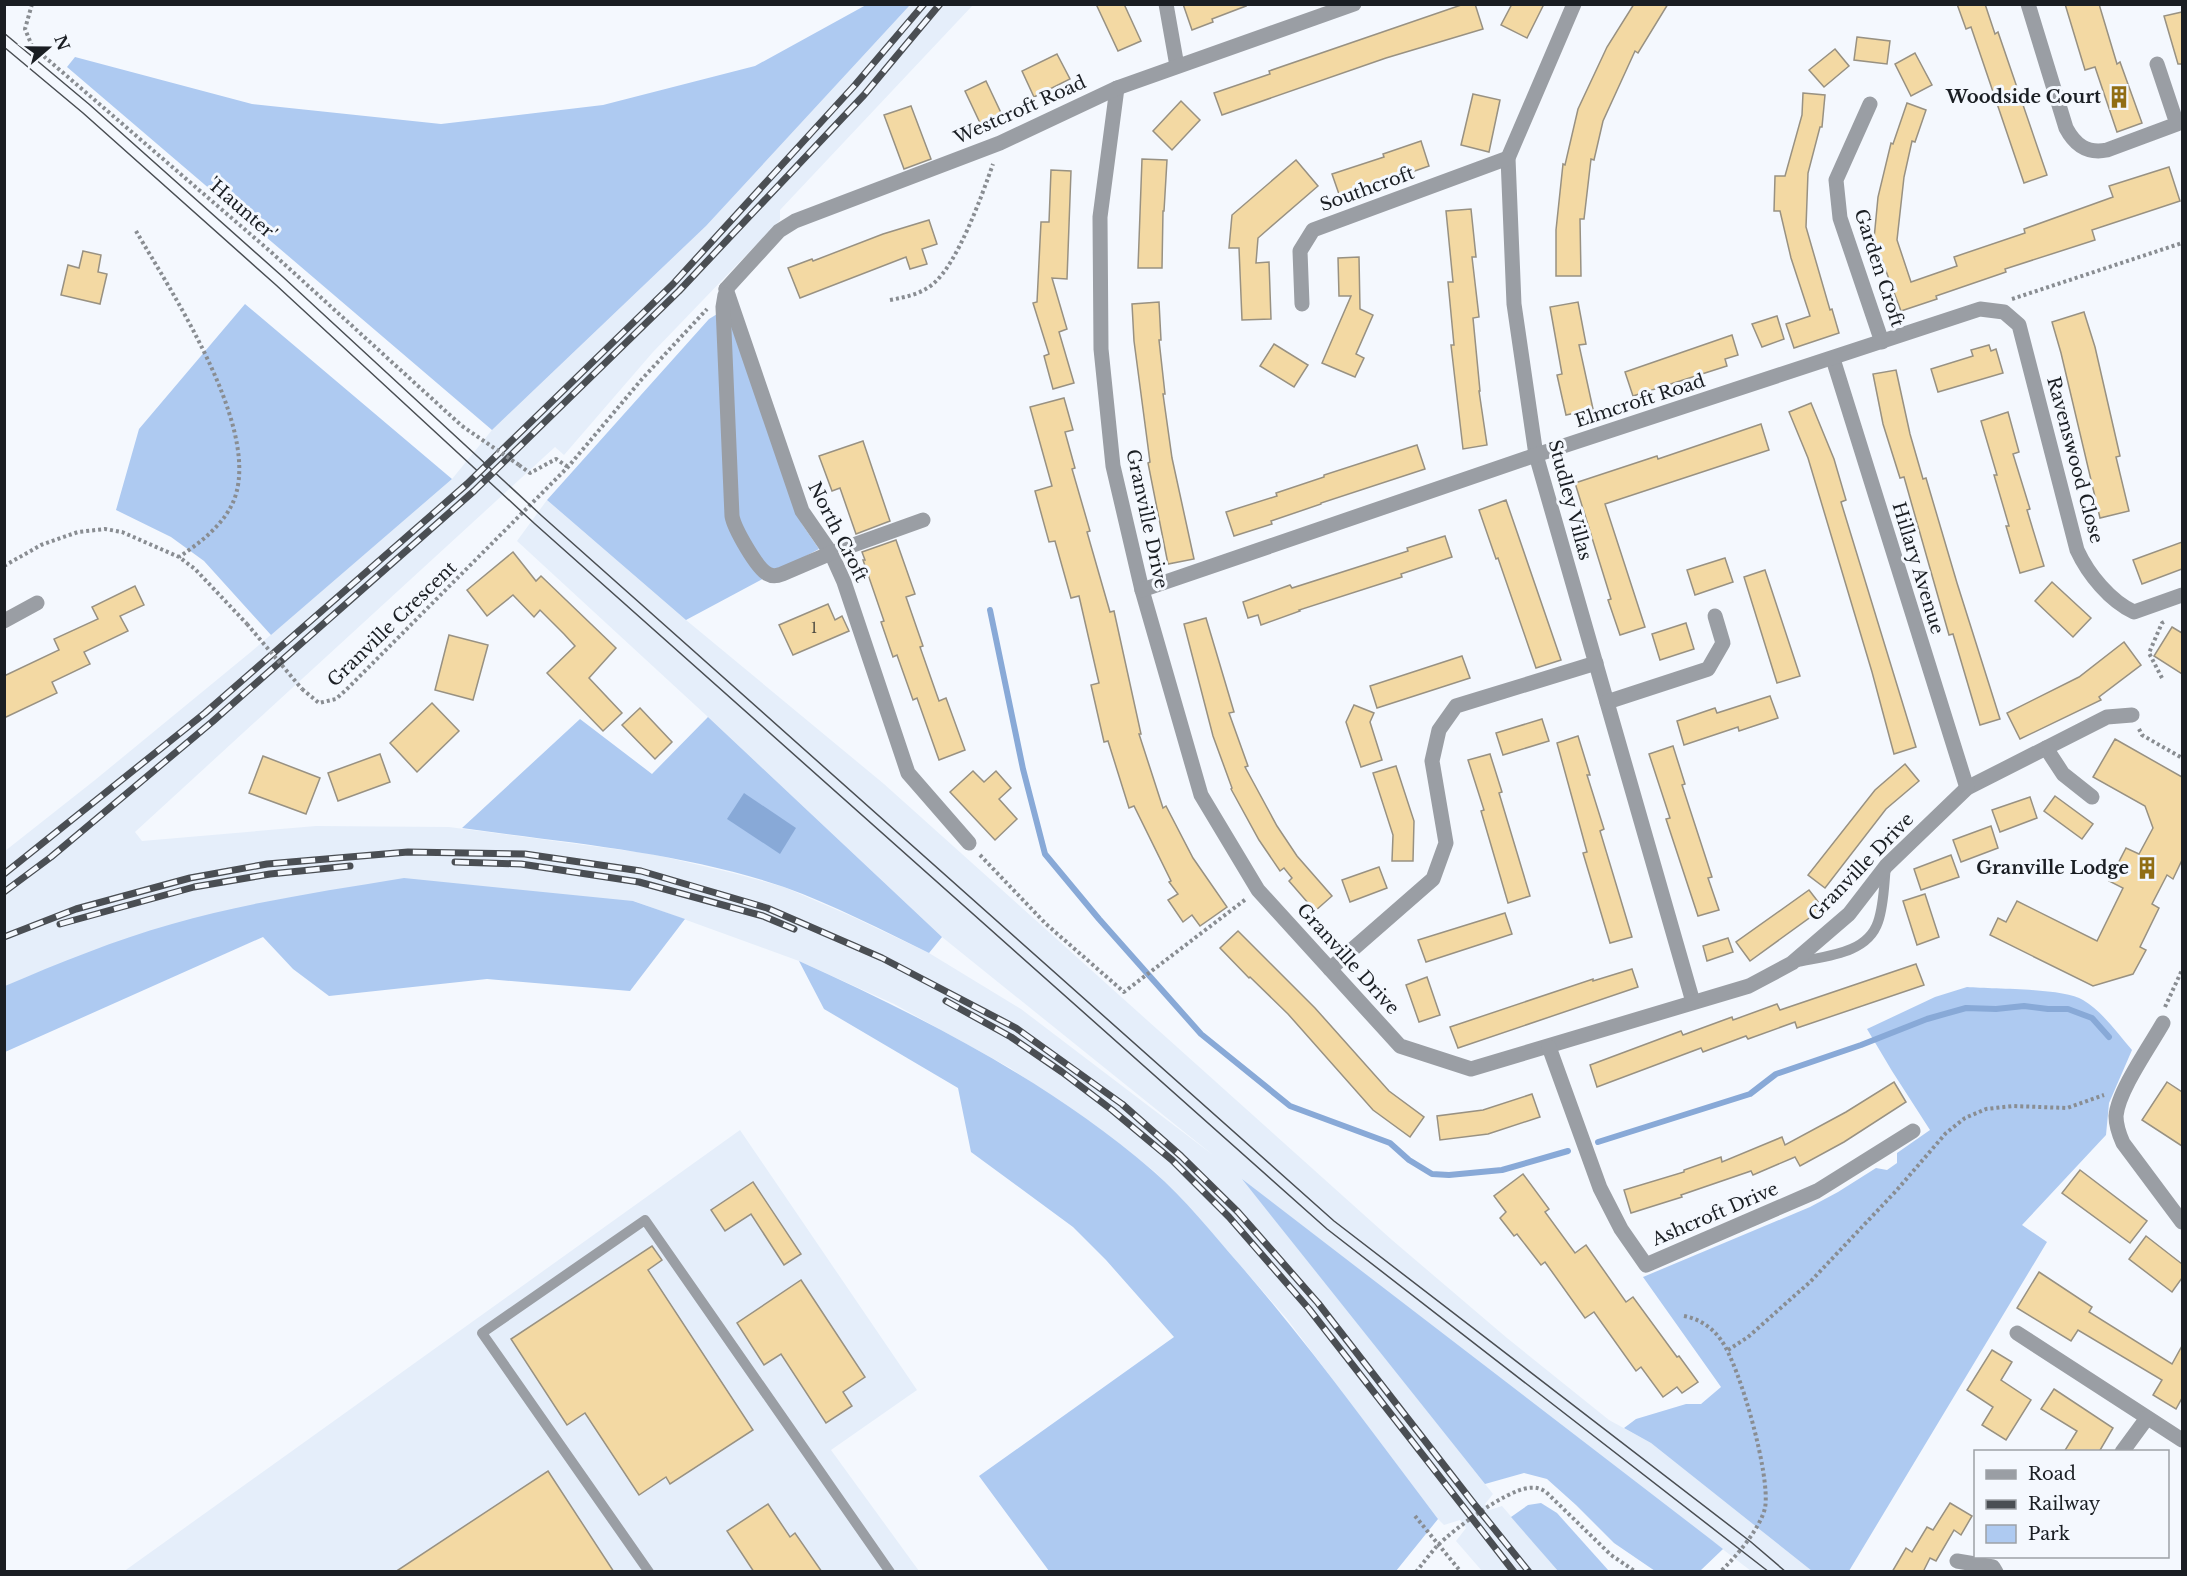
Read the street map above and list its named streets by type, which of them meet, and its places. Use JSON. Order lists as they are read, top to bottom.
{
  "streets": {
    "street": [
      "Westcroft Road",
      "Southcroft",
      "Garden Croft",
      "Elmcroft Road",
      "Ravenswood Close",
      "Studley Villas",
      "Granville Drive",
      "North Croft",
      "Hillary Avenue",
      "Ashcroft Drive"
    ],
    "path": ["'Haunter'", "Granville Crescent"]
  },
  "crossings": [
    ["Westcroft Road", "Granville Drive"],
    ["Westcroft Road", "North Croft"],
    ["Southcroft", "Studley Villas"],
    ["'Haunter'", "Granville Crescent"],
    ["Garden Croft", "Elmcroft Road"],
    ["Elmcroft Road", "Ravenswood Close"],
    ["Elmcroft Road", "Studley Villas"],
    ["Elmcroft Road", "Granville Drive"],
    ["Elmcroft Road", "Hillary Avenue"],
    ["Studley Villas", "Granville Drive"],
    ["Granville Drive", "Hillary Avenue"],
    ["Granville Drive", "Ashcroft Drive"]
  ],
  "places": {
    "building": ["Woodside Court", "Granville Lodge"]
  },
  "house_numbers": ["1"],
  "legend": ["Road", "Railway", "Park"],
  "north": "right"
}
